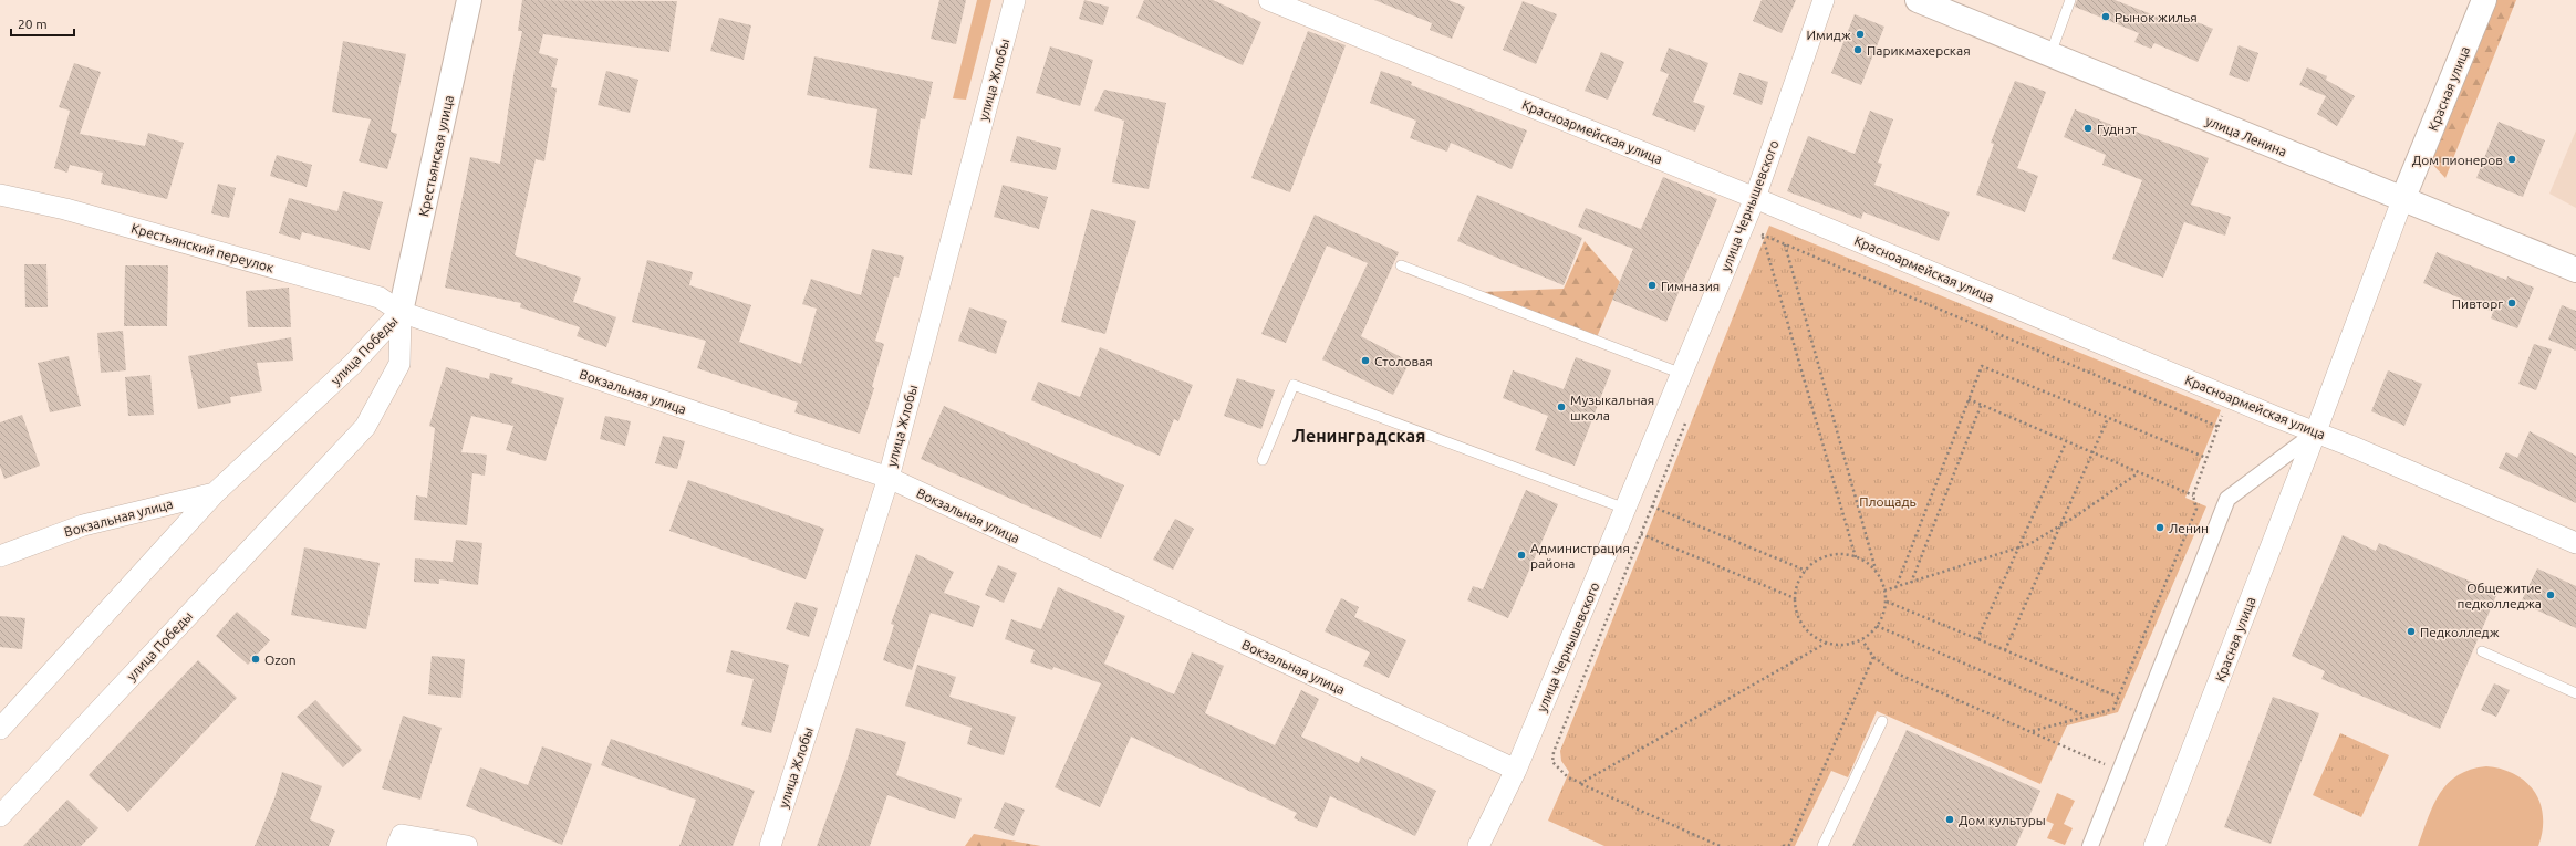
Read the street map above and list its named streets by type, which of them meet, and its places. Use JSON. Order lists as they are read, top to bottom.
{
  "streets": {
    "street": [
      "улица Жлобы",
      "Красная улица",
      "Красноармейская улица",
      "улица Ленина",
      "Крестьянская улица",
      "улица Чернышевского",
      "Крестьянский переулок",
      "улица Победы",
      "Вокзальная улица"
    ]
  },
  "crossings": [
    ["улица Жлобы", "Вокзальная улица"],
    ["Красная улица", "Красноармейская улица"],
    ["Красная улица", "улица Ленина"],
    ["Красноармейская улица", "улица Чернышевского"],
    ["Крестьянская улица", "Крестьянский переулок"],
    ["Крестьянская улица", "улица Победы"],
    ["Крестьянская улица", "Вокзальная улица"],
    ["улица Чернышевского", "Вокзальная улица"],
    ["Крестьянский переулок", "улица Победы"],
    ["Крестьянский переулок", "Вокзальная улица"],
    ["улица Победы", "Вокзальная улица"]
  ],
  "districts": ["Ленинградская"],
  "parks": ["Площадь"],
  "places": [
    "Рынок жилья",
    "Имидж",
    "Парикмахерская",
    "Гуднэт",
    "Дом пионеров",
    "Гимназия",
    "Пивторг",
    "Столовая",
    "Музыкальная школа",
    "Ленин",
    "Администрация района",
    "Общежитие педколледжа",
    "Педколледж",
    "Ozon",
    "Дом культуры"
  ],
  "scale_bar": "20 m"
}
